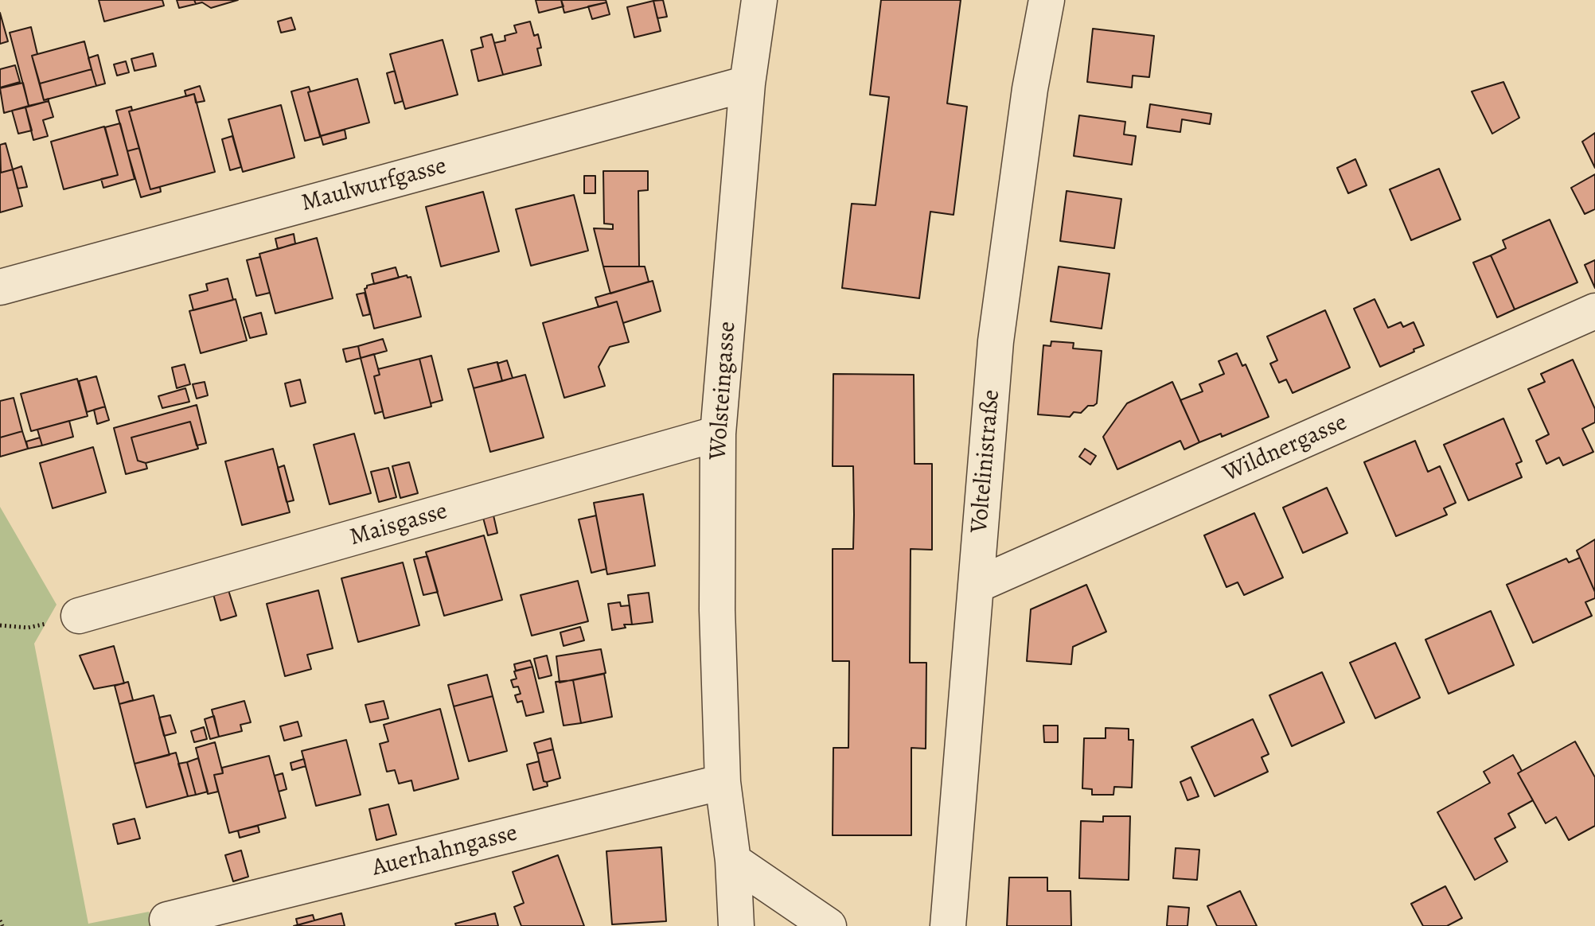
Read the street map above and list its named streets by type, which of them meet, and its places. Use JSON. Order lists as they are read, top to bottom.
{
  "streets": {
    "street": [
      "Maulwurfgasse",
      "Wolsteingasse",
      "Wildnergasse",
      "Voltelinistraße",
      "Maisgasse",
      "Auerhahngasse"
    ]
  },
  "crossings": [
    ["Maulwurfgasse", "Wolsteingasse"],
    ["Wolsteingasse", "Maisgasse"],
    ["Wolsteingasse", "Auerhahngasse"],
    ["Wildnergasse", "Voltelinistraße"]
  ]
}
